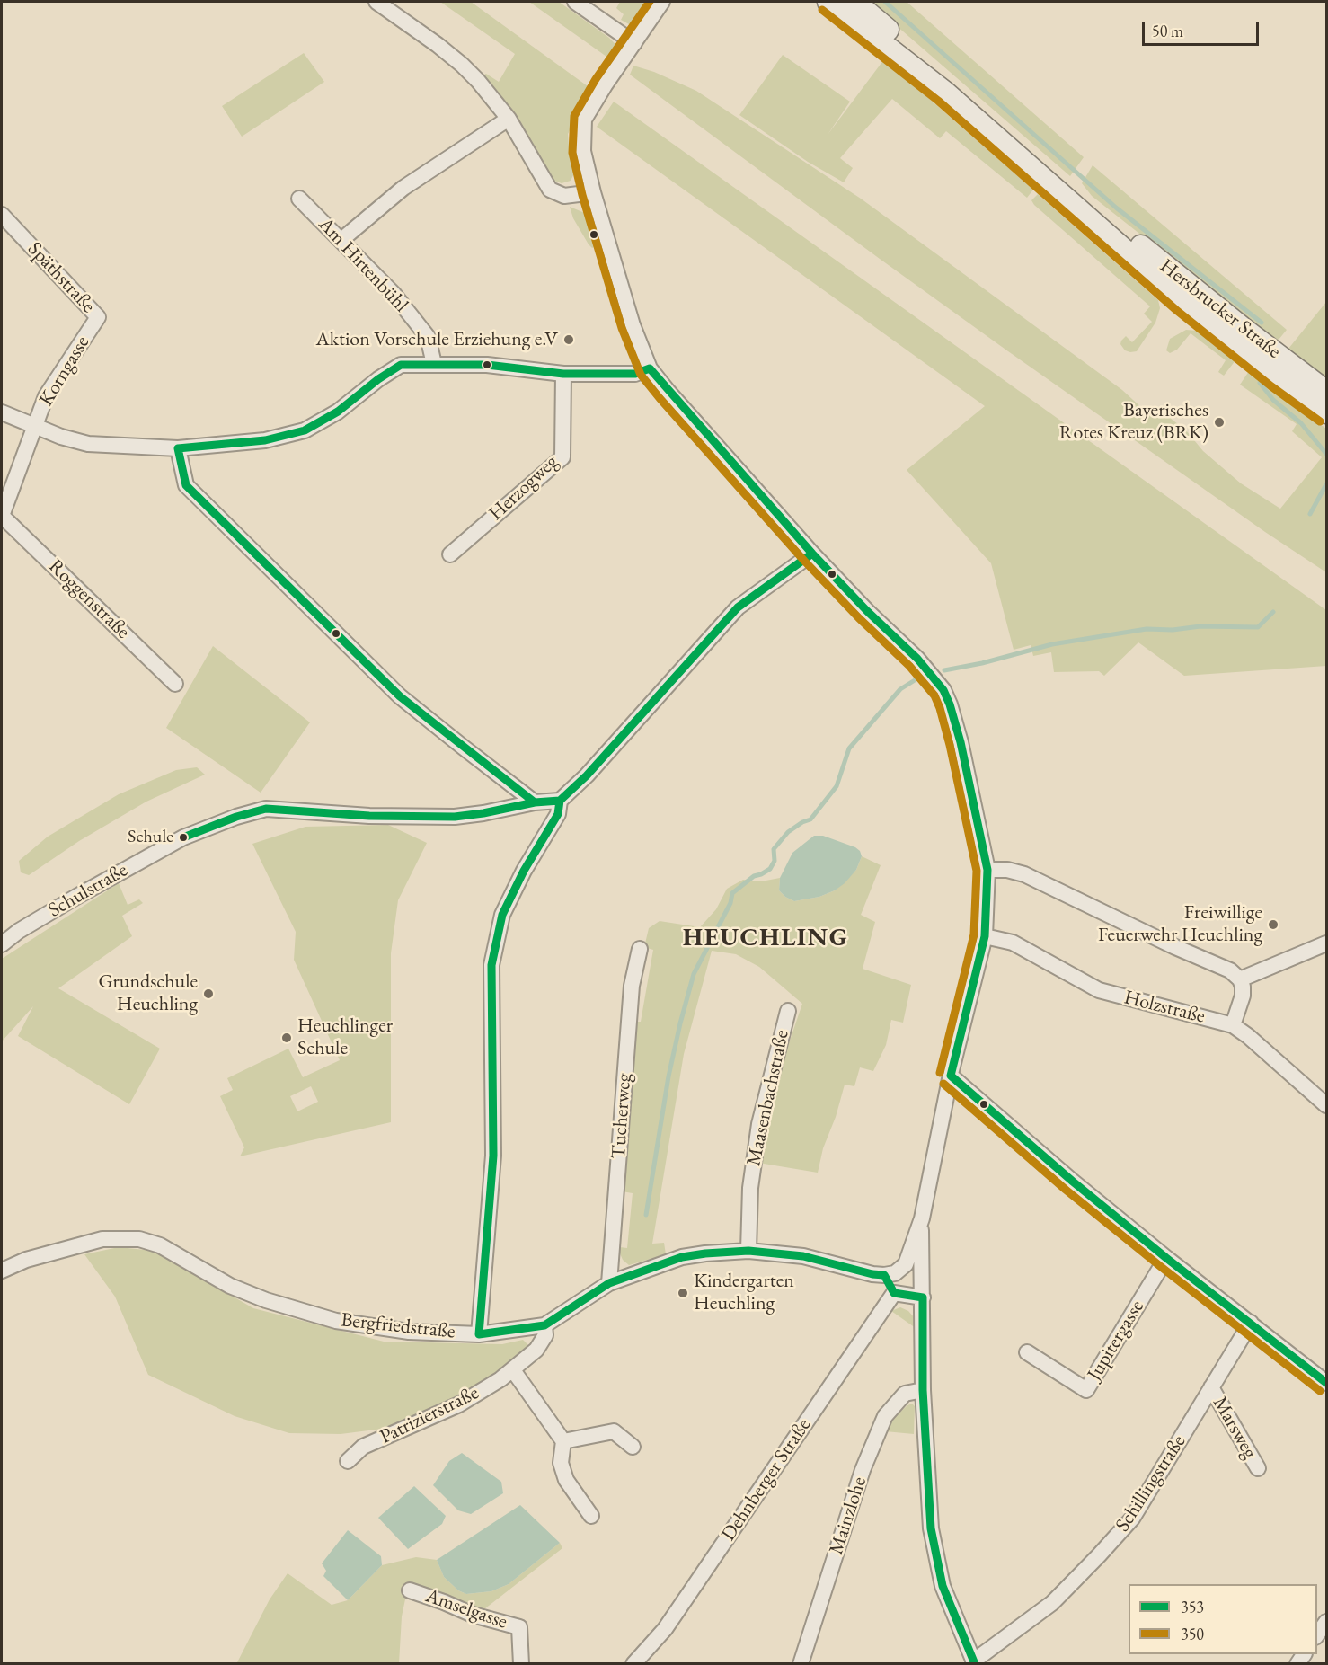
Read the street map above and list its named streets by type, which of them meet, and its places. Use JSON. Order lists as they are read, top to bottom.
{
  "streets": {
    "main road": ["Hersbrucker Straße"],
    "street": [
      "Am Hirtenbühl",
      "Späthstraße",
      "Korngasse",
      "Herzogweg",
      "Roggenstraße",
      "Schulstraße",
      "Holzstraße",
      "Maasenbachstraße",
      "Tucherweg",
      "Bergfriedstraße",
      "Jupitergasse",
      "Patrizierstraße",
      "Marsweg",
      "Dehnberger Straße",
      "Schillingstraße",
      "Mainzlohe",
      "Amselgasse"
    ]
  },
  "crossings": [
    ["Späthstraße", "Korngasse"],
    ["Korngasse", "Roggenstraße"],
    ["Maasenbachstraße", "Bergfriedstraße"],
    ["Tucherweg", "Bergfriedstraße"],
    ["Bergfriedstraße", "Patrizierstraße"],
    ["Marsweg", "Schillingstraße"]
  ],
  "districts": ["HEUCHLING"],
  "places": [
    "Aktion Vorschule Erziehung e.V",
    "Bayerisches Rotes Kreuz (BRK)",
    "Schule",
    "Freiwillige Feuerwehr Heuchling",
    "Grundschule Heuchling",
    "Heuchlinger Schule",
    "Kindergarten Heuchling"
  ],
  "lines": ["transit line 350", "transit line 353"],
  "legend": ["353", "350"],
  "scale_bar": "50 m"
}
